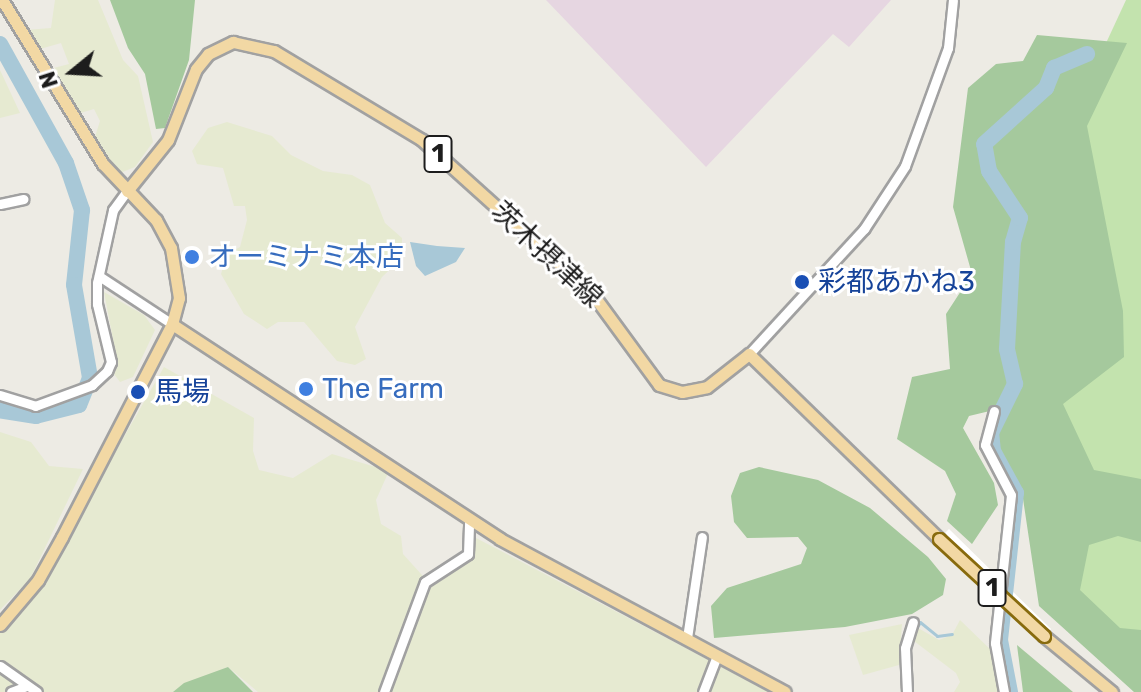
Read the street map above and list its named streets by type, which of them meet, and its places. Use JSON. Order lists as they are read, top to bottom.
{
  "streets": {
    "main road": ["1", "茨木摂津線"]
  },
  "crossings": [
    ["1", "茨木摂津線"]
  ],
  "places": [
    "オーミナミ本店",
    "彩都あかね3",
    "The Farm",
    "馬場"
  ],
  "north": "left"
}
